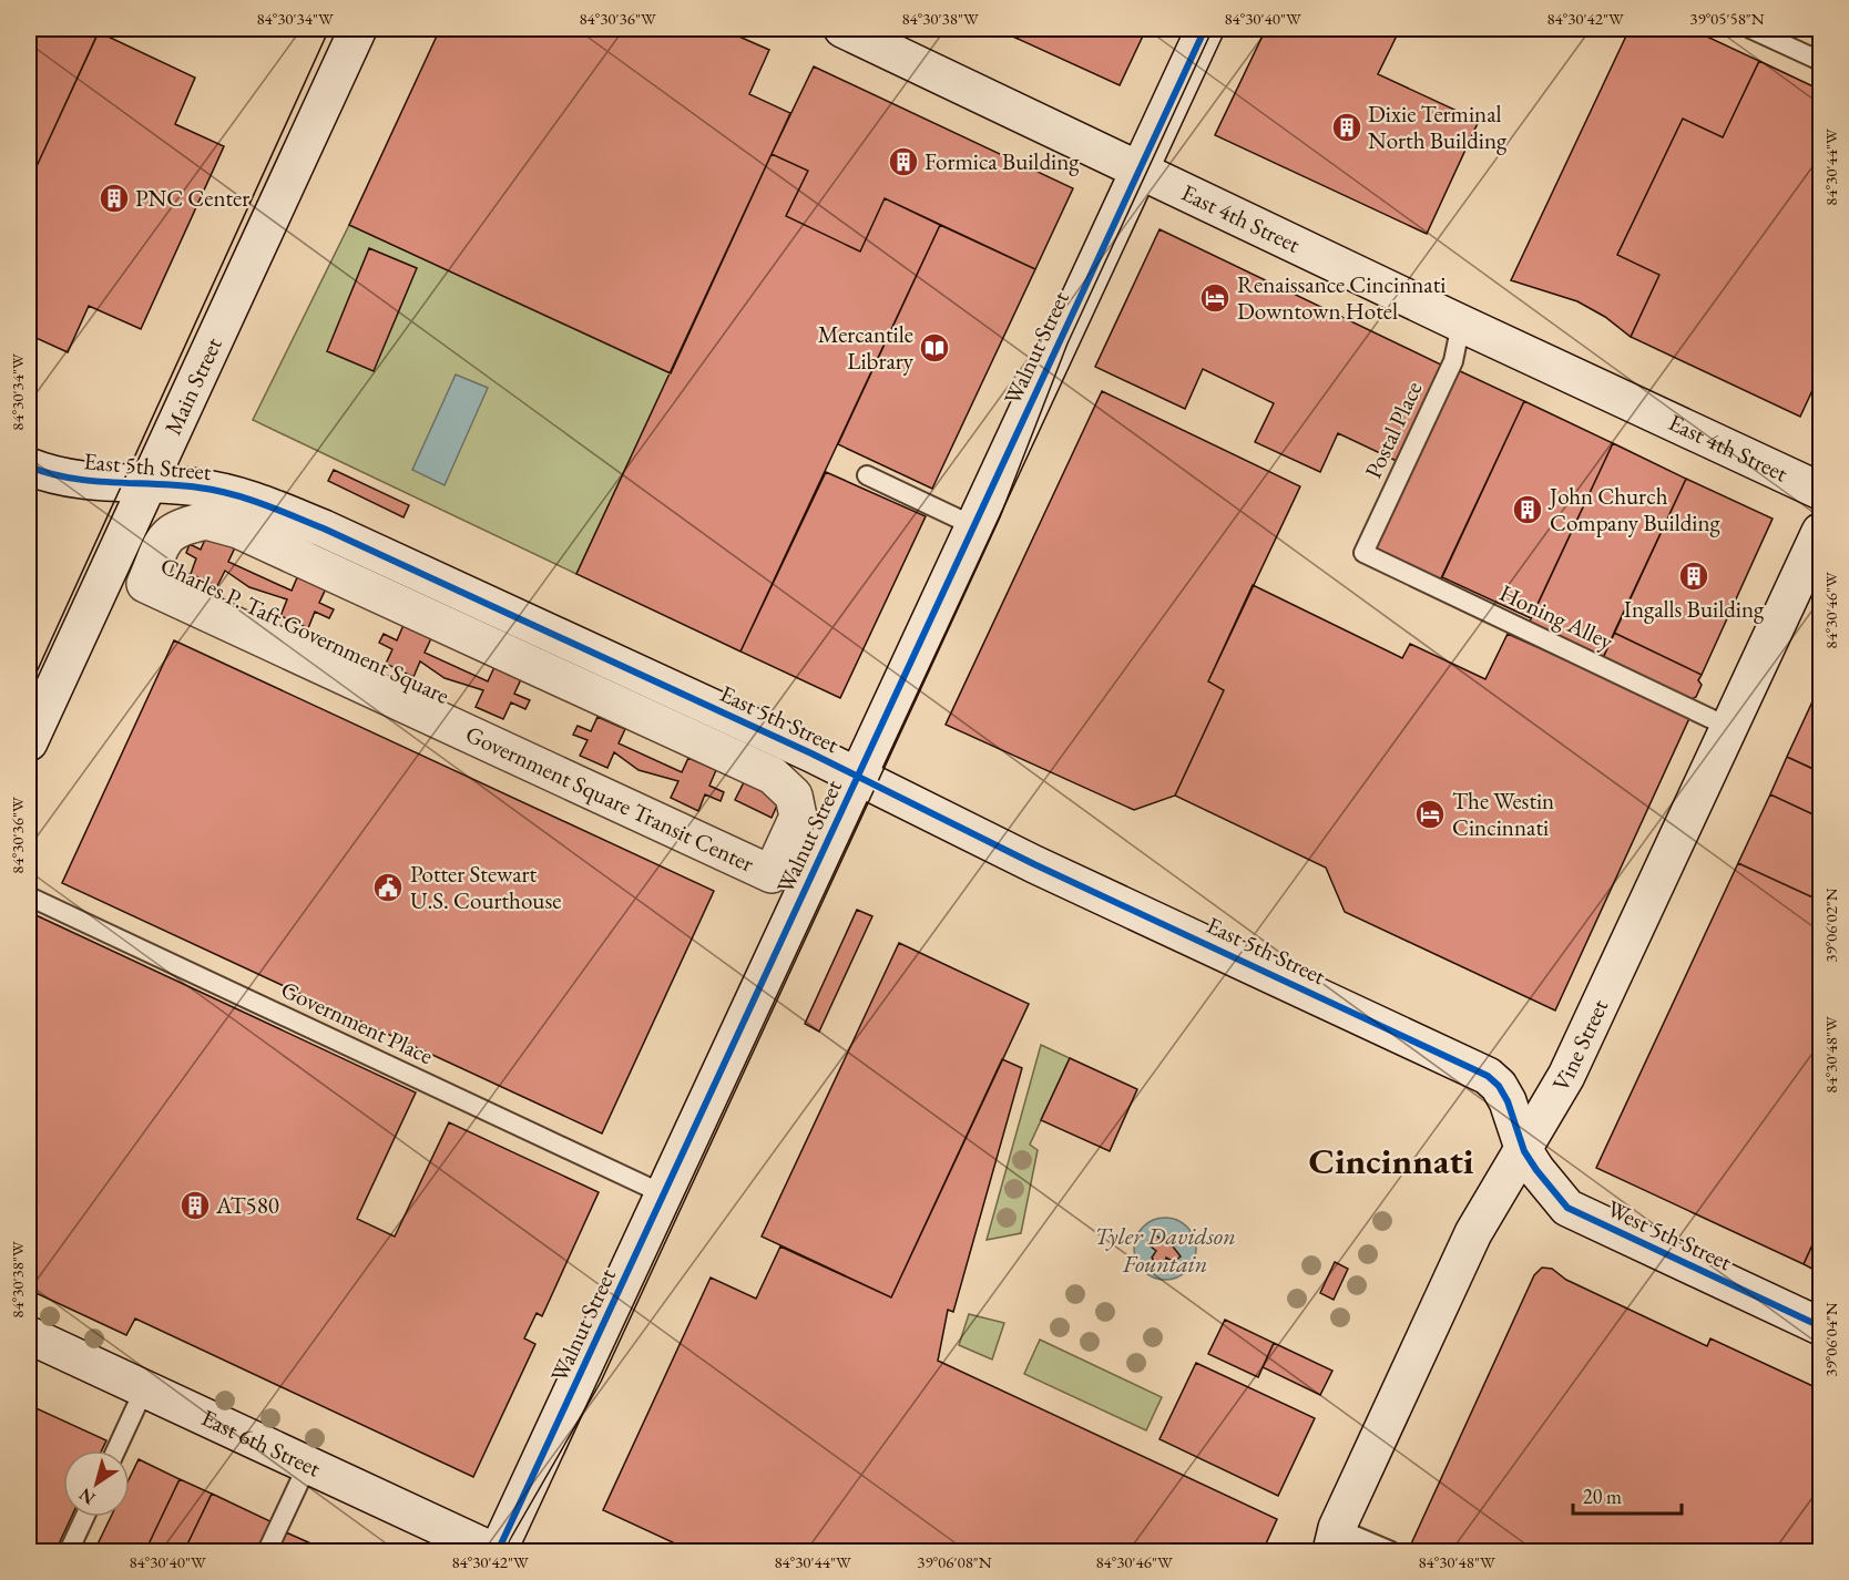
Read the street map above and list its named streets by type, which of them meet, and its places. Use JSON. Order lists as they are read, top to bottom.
{
  "streets": {
    "street": [
      "East 4th Street",
      "Walnut Street",
      "Main Street",
      "East 5th Street",
      "Government Square Transit Center",
      "Vine Street",
      "West 5th Street",
      "East 6th Street"
    ],
    "lane": [
      "Postal Place",
      "Honing Alley",
      "Charles P. Taft Government Square",
      "Government Place"
    ]
  },
  "crossings": [
    ["East 4th Street", "Walnut Street"],
    ["East 4th Street", "Postal Place"],
    ["Walnut Street", "East 5th Street"],
    ["Walnut Street", "Charles P. Taft Government Square"],
    ["Walnut Street", "Government Place"],
    ["Walnut Street", "East 6th Street"],
    ["Main Street", "East 5th Street"],
    ["Main Street", "Charles P. Taft Government Square"],
    ["Postal Place", "Honing Alley"],
    ["East 5th Street", "Vine Street"],
    ["East 5th Street", "West 5th Street"],
    ["Honing Alley", "Vine Street"],
    ["Charles P. Taft Government Square", "Government Square Transit Center"],
    ["Vine Street", "West 5th Street"]
  ],
  "districts": ["Cincinnati"],
  "water": ["Tyler Davidson Fountain"],
  "places": {
    "building": [
      "Dixie Terminal North Building",
      "Formica Building",
      "PNC Center",
      "John Church Company Building",
      "Ingalls Building",
      "AT580"
    ],
    "hotel": ["Renaissance Cincinnati Downtown Hotel", "The Westin Cincinnati"],
    "library": ["Mercantile Library"],
    "public building": ["Potter Stewart U.S. Courthouse"]
  },
  "scale_bar": "20 m",
  "north": "bottom left",
  "coordinates": [
    "84°30'34\"W",
    "84°30'36\"W",
    "84°30'38\"W",
    "84°30'40\"W",
    "84°30'42\"W",
    "39°05'58\"N",
    "84°30'44\"W",
    "84°30'46\"W",
    "39°06'02\"N",
    "84°30'48\"W",
    "39°06'04\"N",
    "39°06'08\"N"
  ]
}
